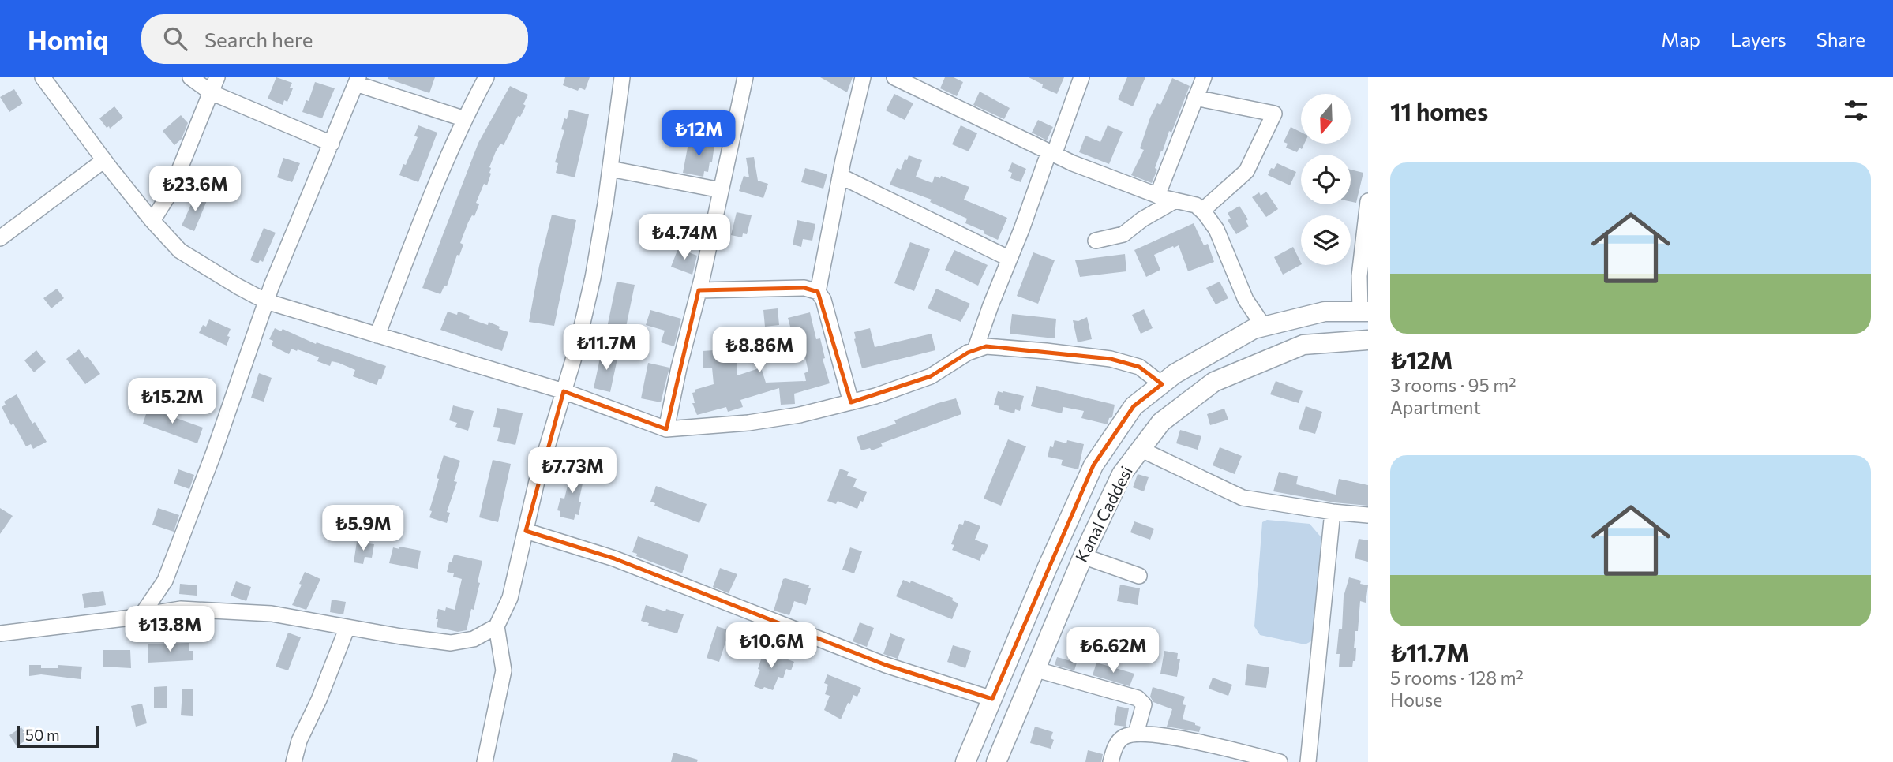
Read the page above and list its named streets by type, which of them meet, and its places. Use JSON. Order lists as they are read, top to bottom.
{
  "streets": {
    "main road": ["Kanal Caddesi"]
  },
  "scale_bar": "50 m",
  "north": "bottom",
  "page": {
    "header": "Homiq",
    "search": "Search here",
    "nav": ["Map", "Layers", "Share"],
    "heading": "11 homes",
    "price": [
      "₺12M",
      "₺23.6M",
      "₺4.74M",
      "₺11.7M",
      "₺8.86M",
      "₺15.2M",
      "₺7.73M",
      "₺5.9M",
      "₺13.8M",
      "₺10.6M",
      "₺6.62M"
    ],
    "list": [
      {
        "name": "₺12M",
        "note": "3 rooms · 95 m² · Apartment"
      },
      {
        "name": "₺11.7M",
        "note": "5 rooms · 128 m² · House"
      }
    ],
    "scale": "50 m"
  }
}
